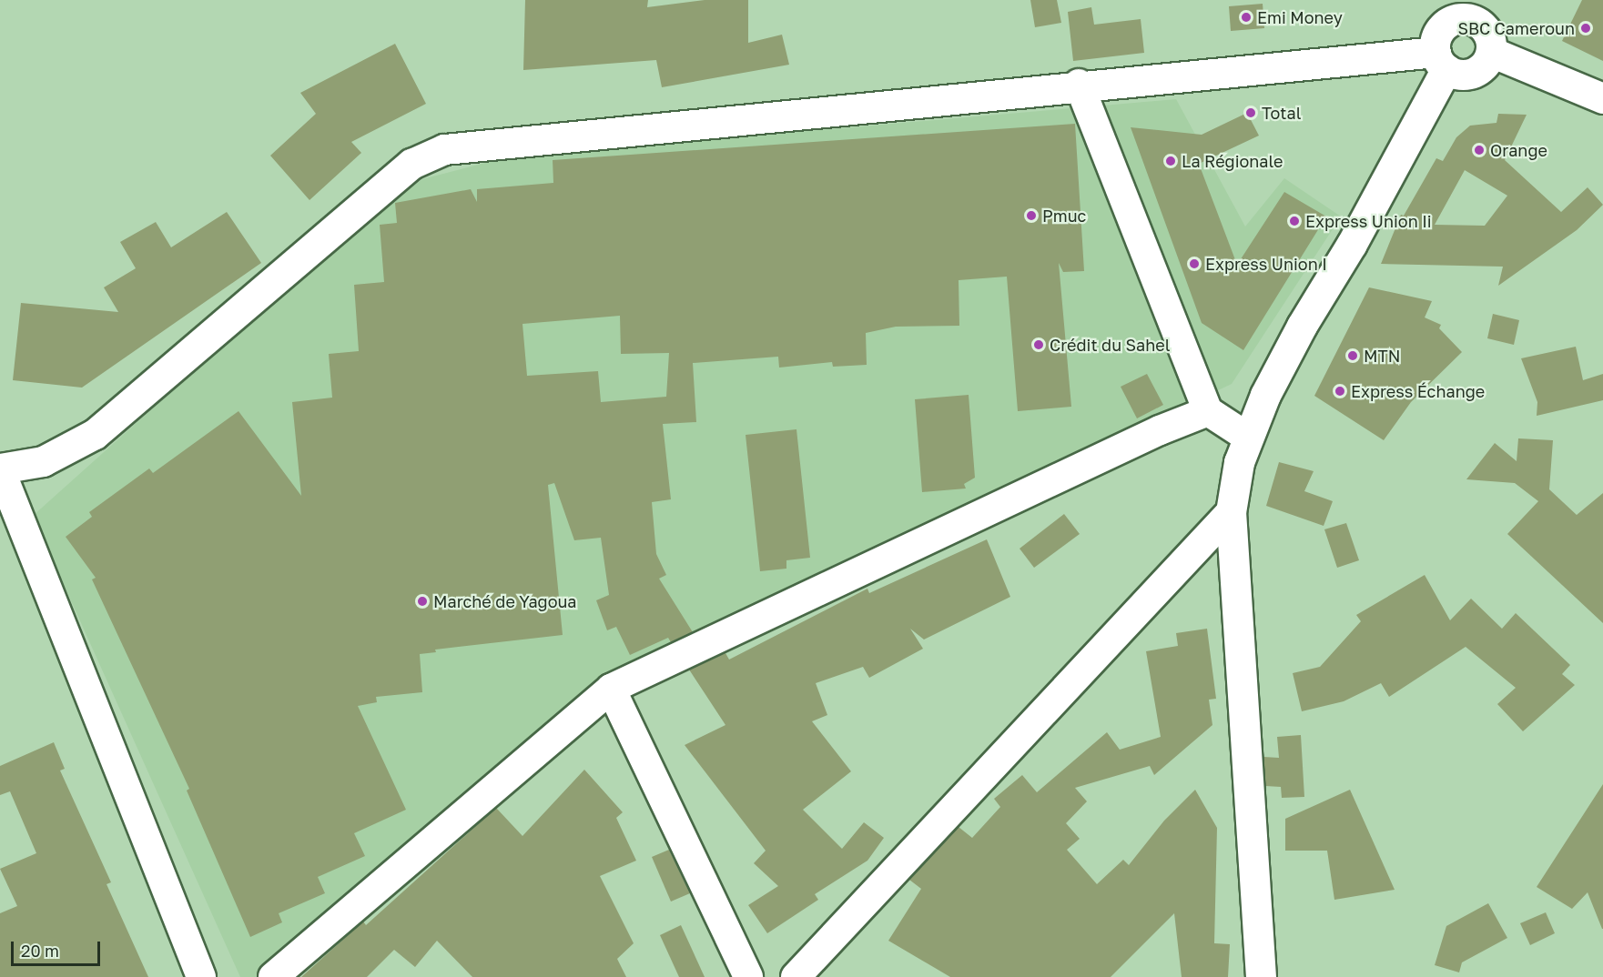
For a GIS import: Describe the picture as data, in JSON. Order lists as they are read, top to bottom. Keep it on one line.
{"places":["Emi Money","SBC Cameroun","Total","Orange","La Régionale","Pmuc","Express Union Ii","Express Union I","Crédit du Sahel","MTN","Express Échange","Marché de Yagoua"],"scale_bar":"20 m"}
